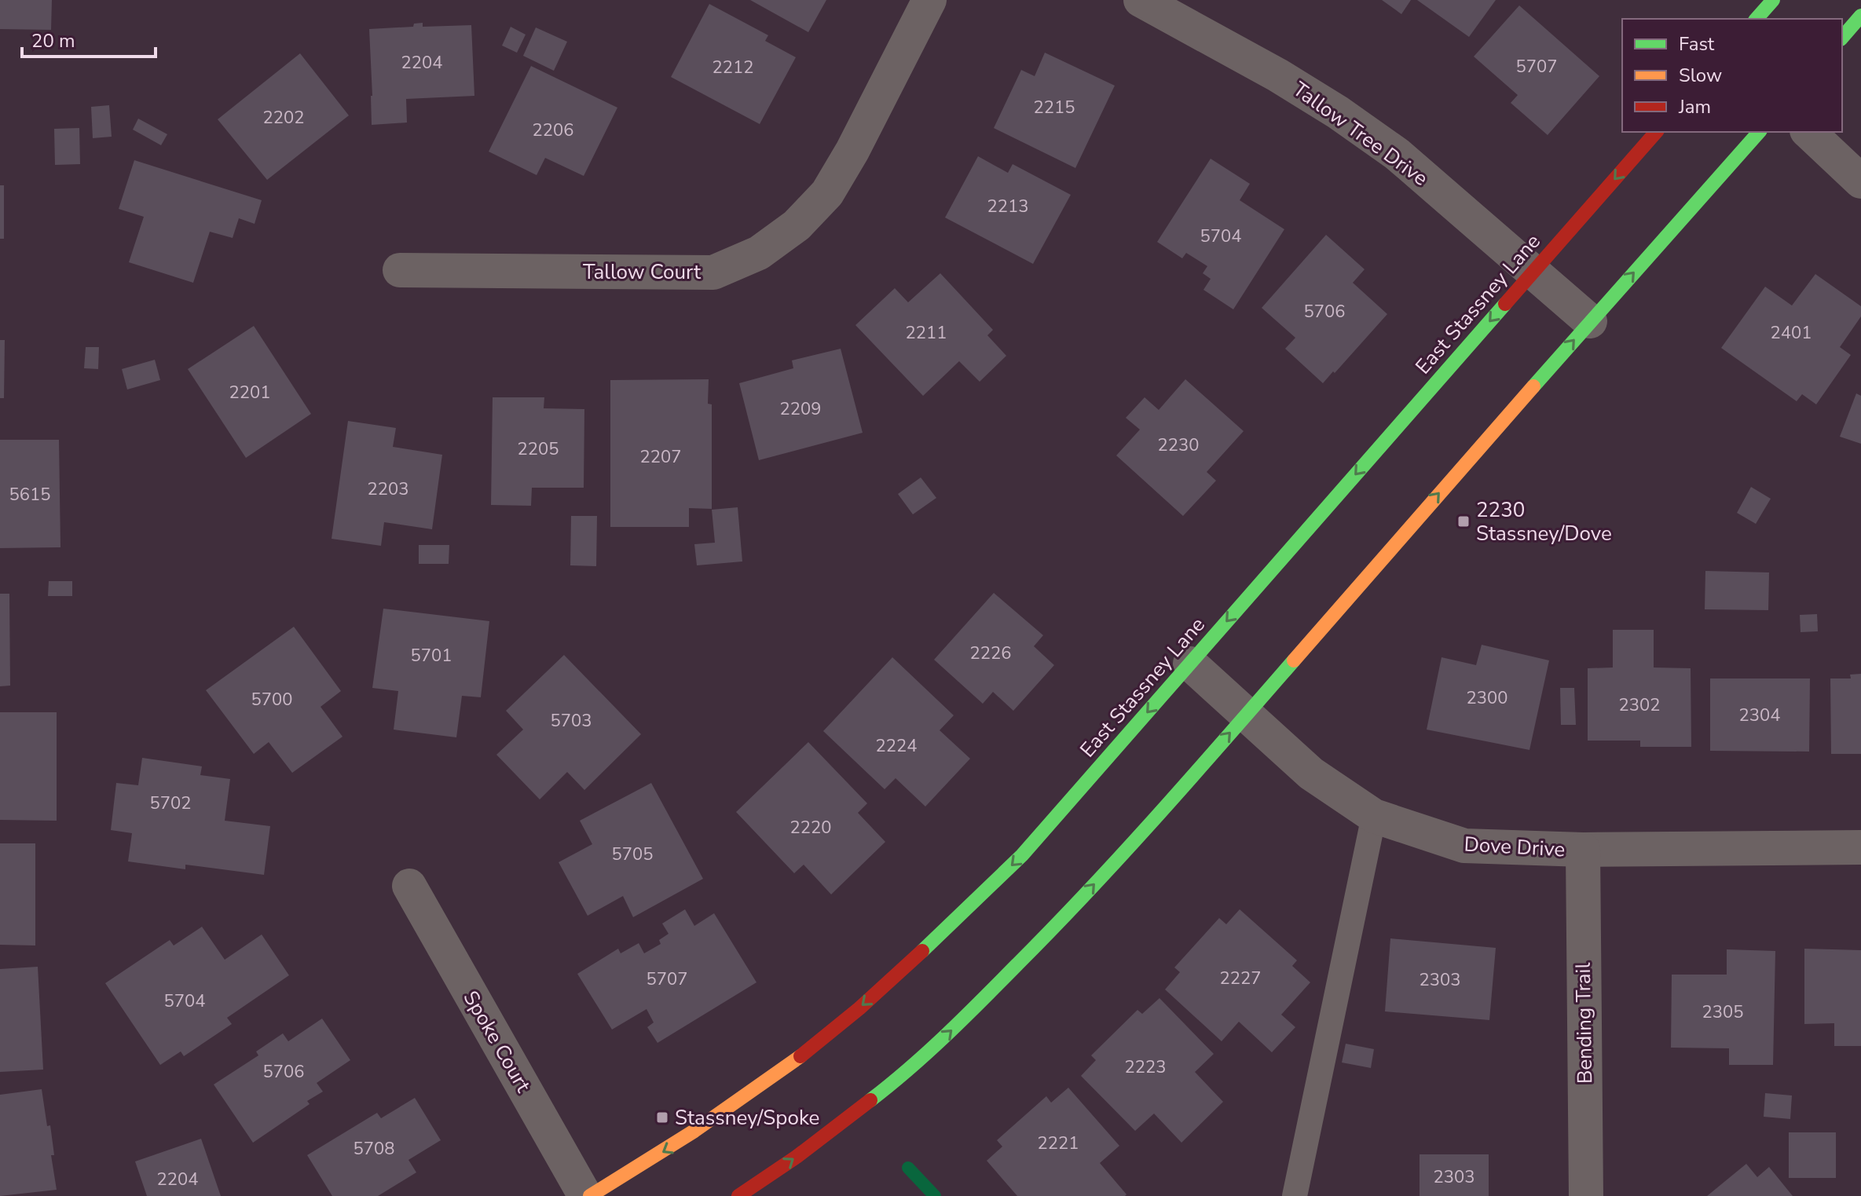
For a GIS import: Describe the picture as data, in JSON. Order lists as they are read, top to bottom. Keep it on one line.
{"streets":{"main road":["East Stassney Lane"],"street":["Tallow Tree Drive","Tallow Court","Dove Drive","Bending Trail","Spoke Court"]},"crossings":[["Tallow Tree Drive","East Stassney Lane"],["East Stassney Lane","Dove Drive"],["Dove Drive","Bending Trail"]],"places":{"transit":["2230 Stassney/Dove","Stassney/Spoke"]},"house_numbers":["2204","5707","2212","2215","2202","2206","2213","5704","5706","2211","2401","2201","2209","2230","2205","2207","2203","5615","2226","5701","2300","5700","2302","2304","5703","2224","5702","2220","5705","2227","5707","2303","5704","2305","2223","5706","2221","5708","2303","2204"],"legend":["Fast","Slow","Jam"],"scale_bar":"20 m"}
